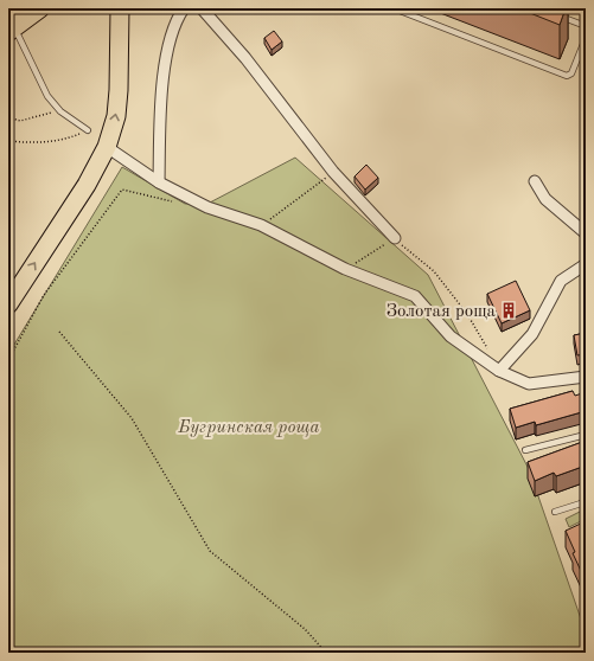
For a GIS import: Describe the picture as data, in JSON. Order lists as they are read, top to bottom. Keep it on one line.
{"parks":["Бугринская роща"],"places":{"building":["Золотая роща"]}}
